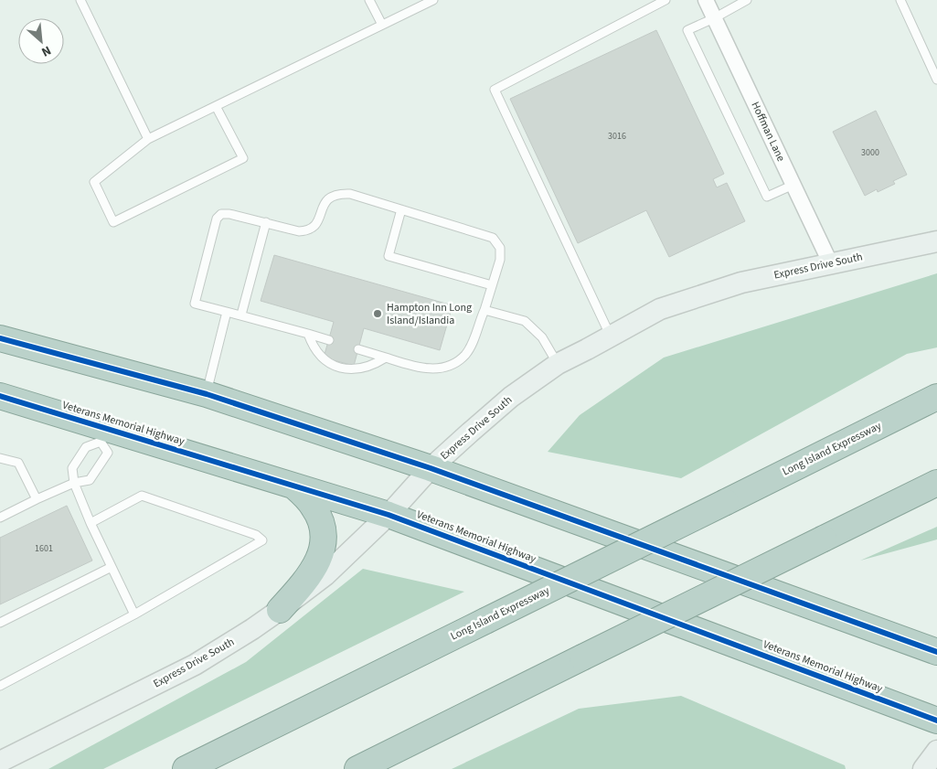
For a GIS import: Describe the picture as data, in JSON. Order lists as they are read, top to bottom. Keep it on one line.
{"streets":{"highway":["Veterans Memorial Highway","Long Island Expressway"],"main road":["Express Drive South"],"street":["Hoffman Lane"]},"crossings":[["Hoffman Lane","Express Drive South"],["Express Drive South","Veterans Memorial Highway"]],"places":["Hampton Inn Long Island/Islandia"],"house_numbers":["3016","3000","1601"],"north":"bottom right"}
